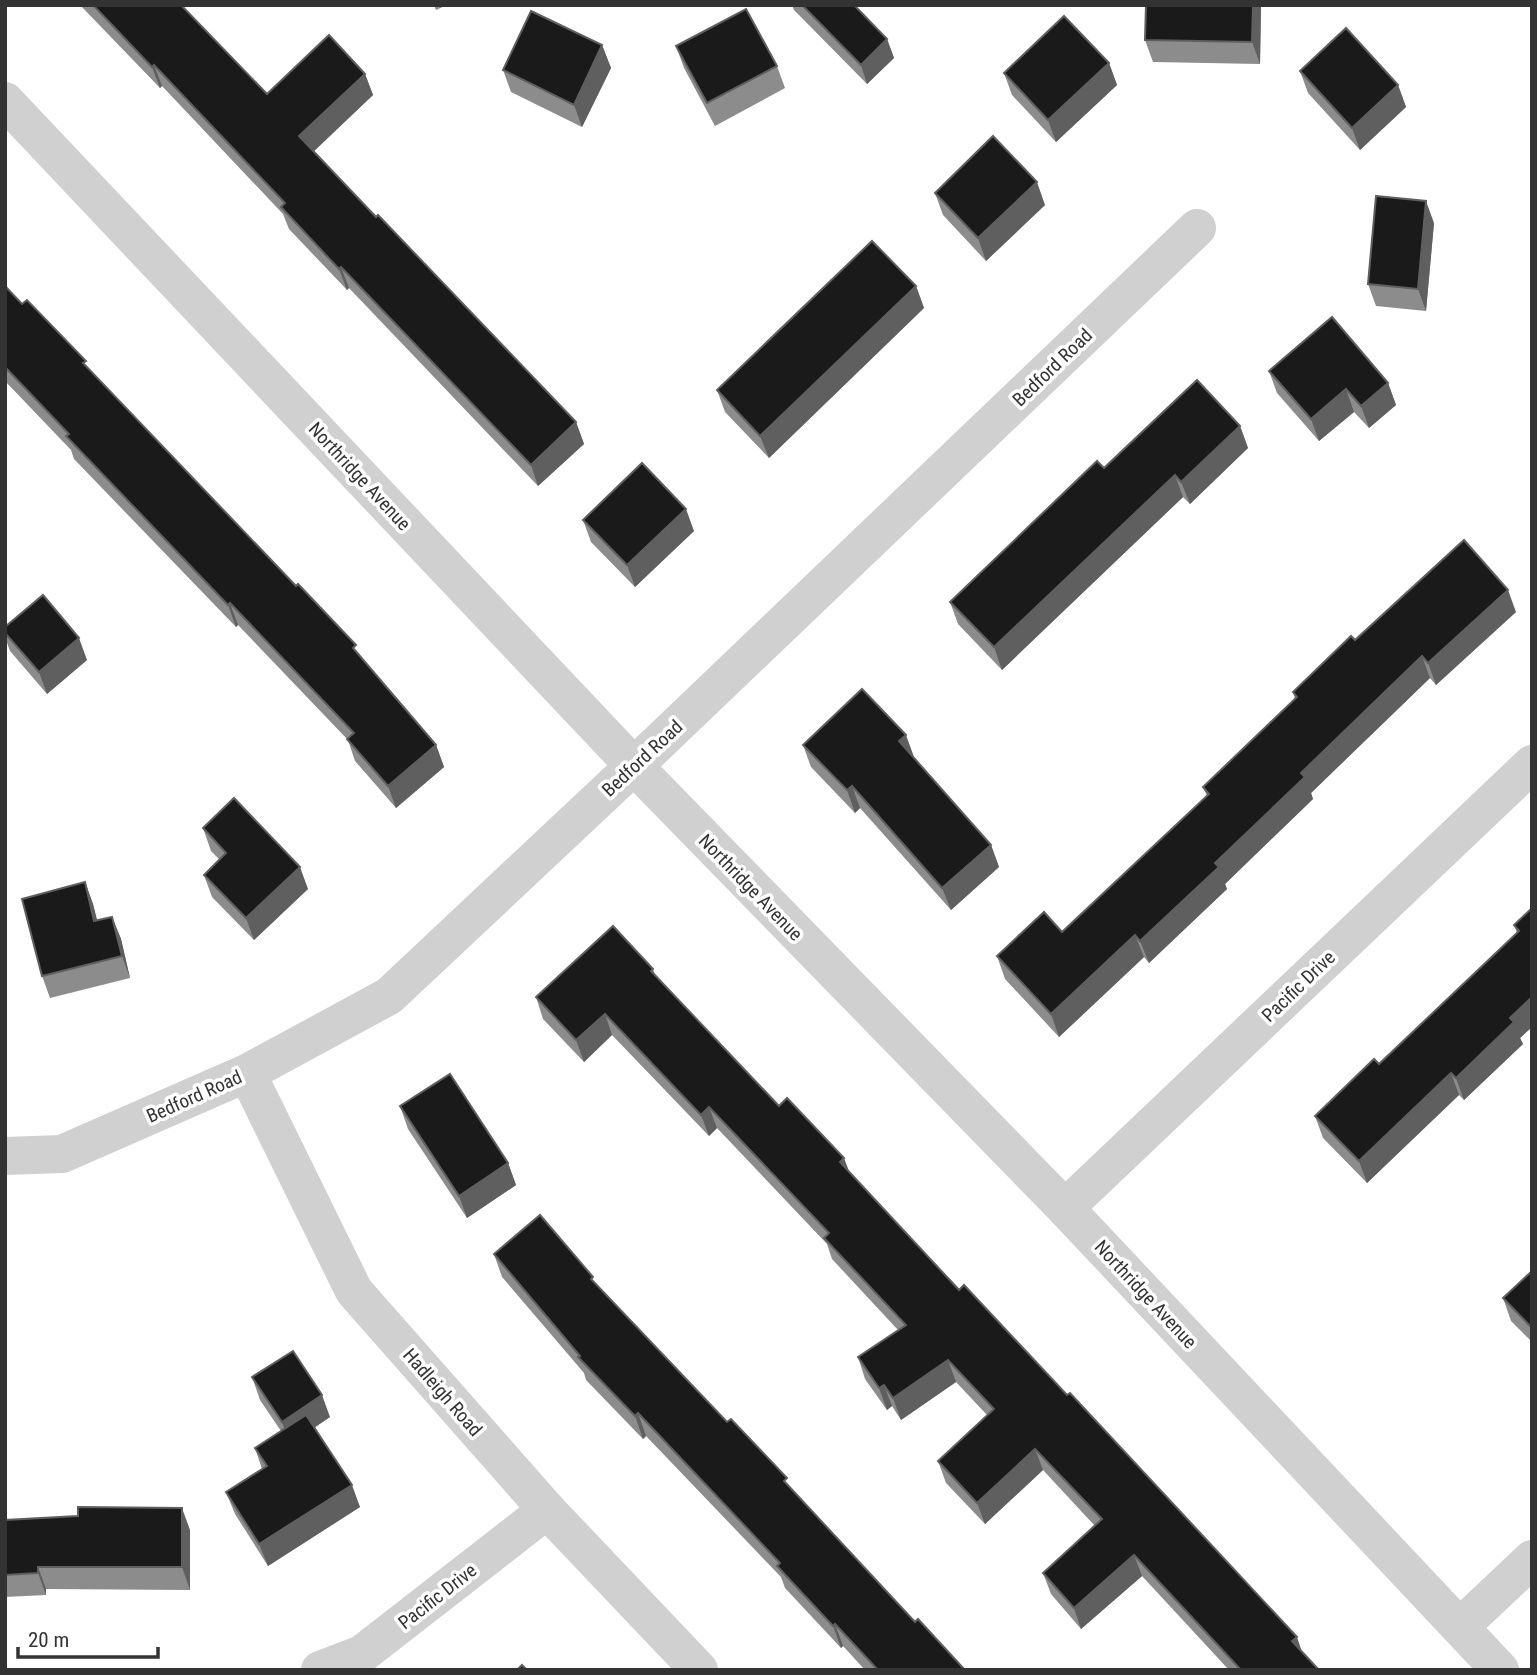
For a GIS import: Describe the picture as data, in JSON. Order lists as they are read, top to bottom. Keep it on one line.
{"streets":{"street":["Bedford Road","Northridge Avenue","Pacific Drive","Hadleigh Road"]},"crossings":[["Bedford Road","Northridge Avenue"],["Bedford Road","Hadleigh Road"],["Northridge Avenue","Pacific Drive"],["Pacific Drive","Hadleigh Road"]],"scale_bar":"20 m"}
